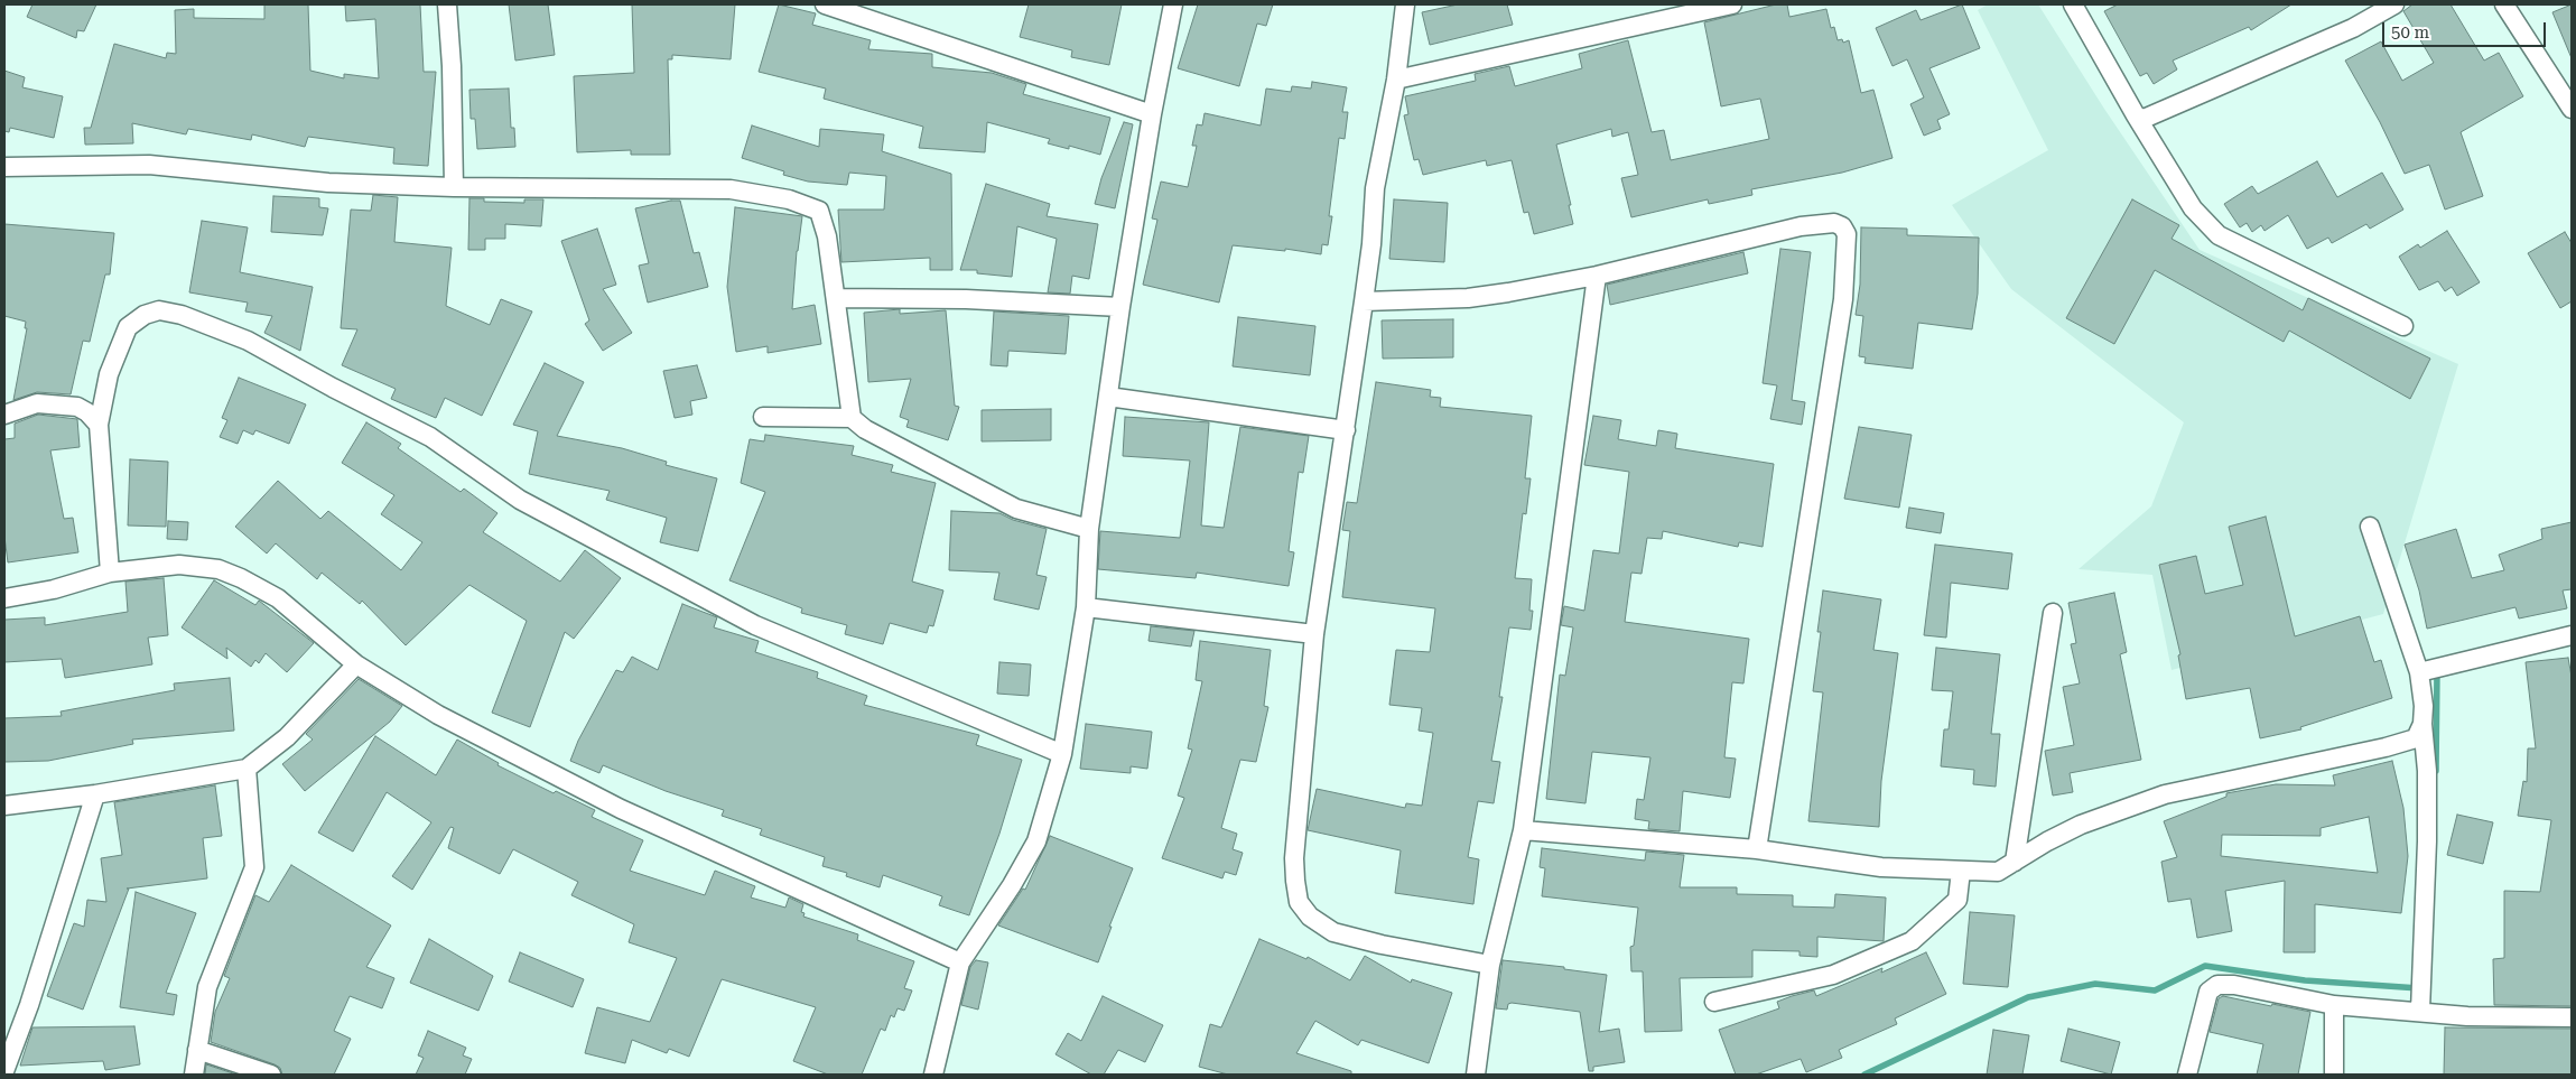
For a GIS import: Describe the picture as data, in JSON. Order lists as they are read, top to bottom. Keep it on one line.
{"scale_bar":"50 m"}
